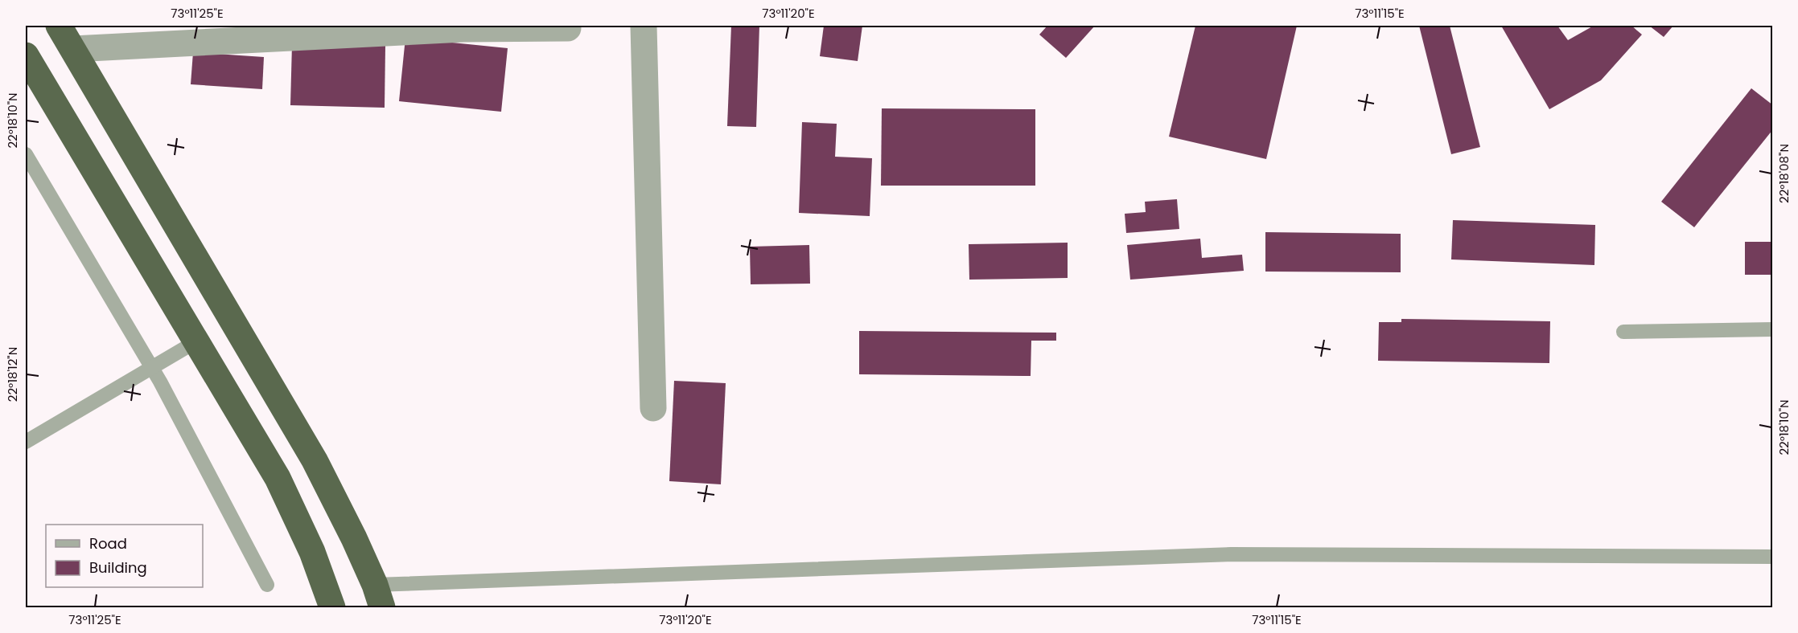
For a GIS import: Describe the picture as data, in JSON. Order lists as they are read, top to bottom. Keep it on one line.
{"legend":["Road","Building"],"coordinates":["73°11'25\"E","73°11'20\"E","73°11'15\"E","22°18'10\"N","22°18'08\"N","22°18'12\"N"]}
